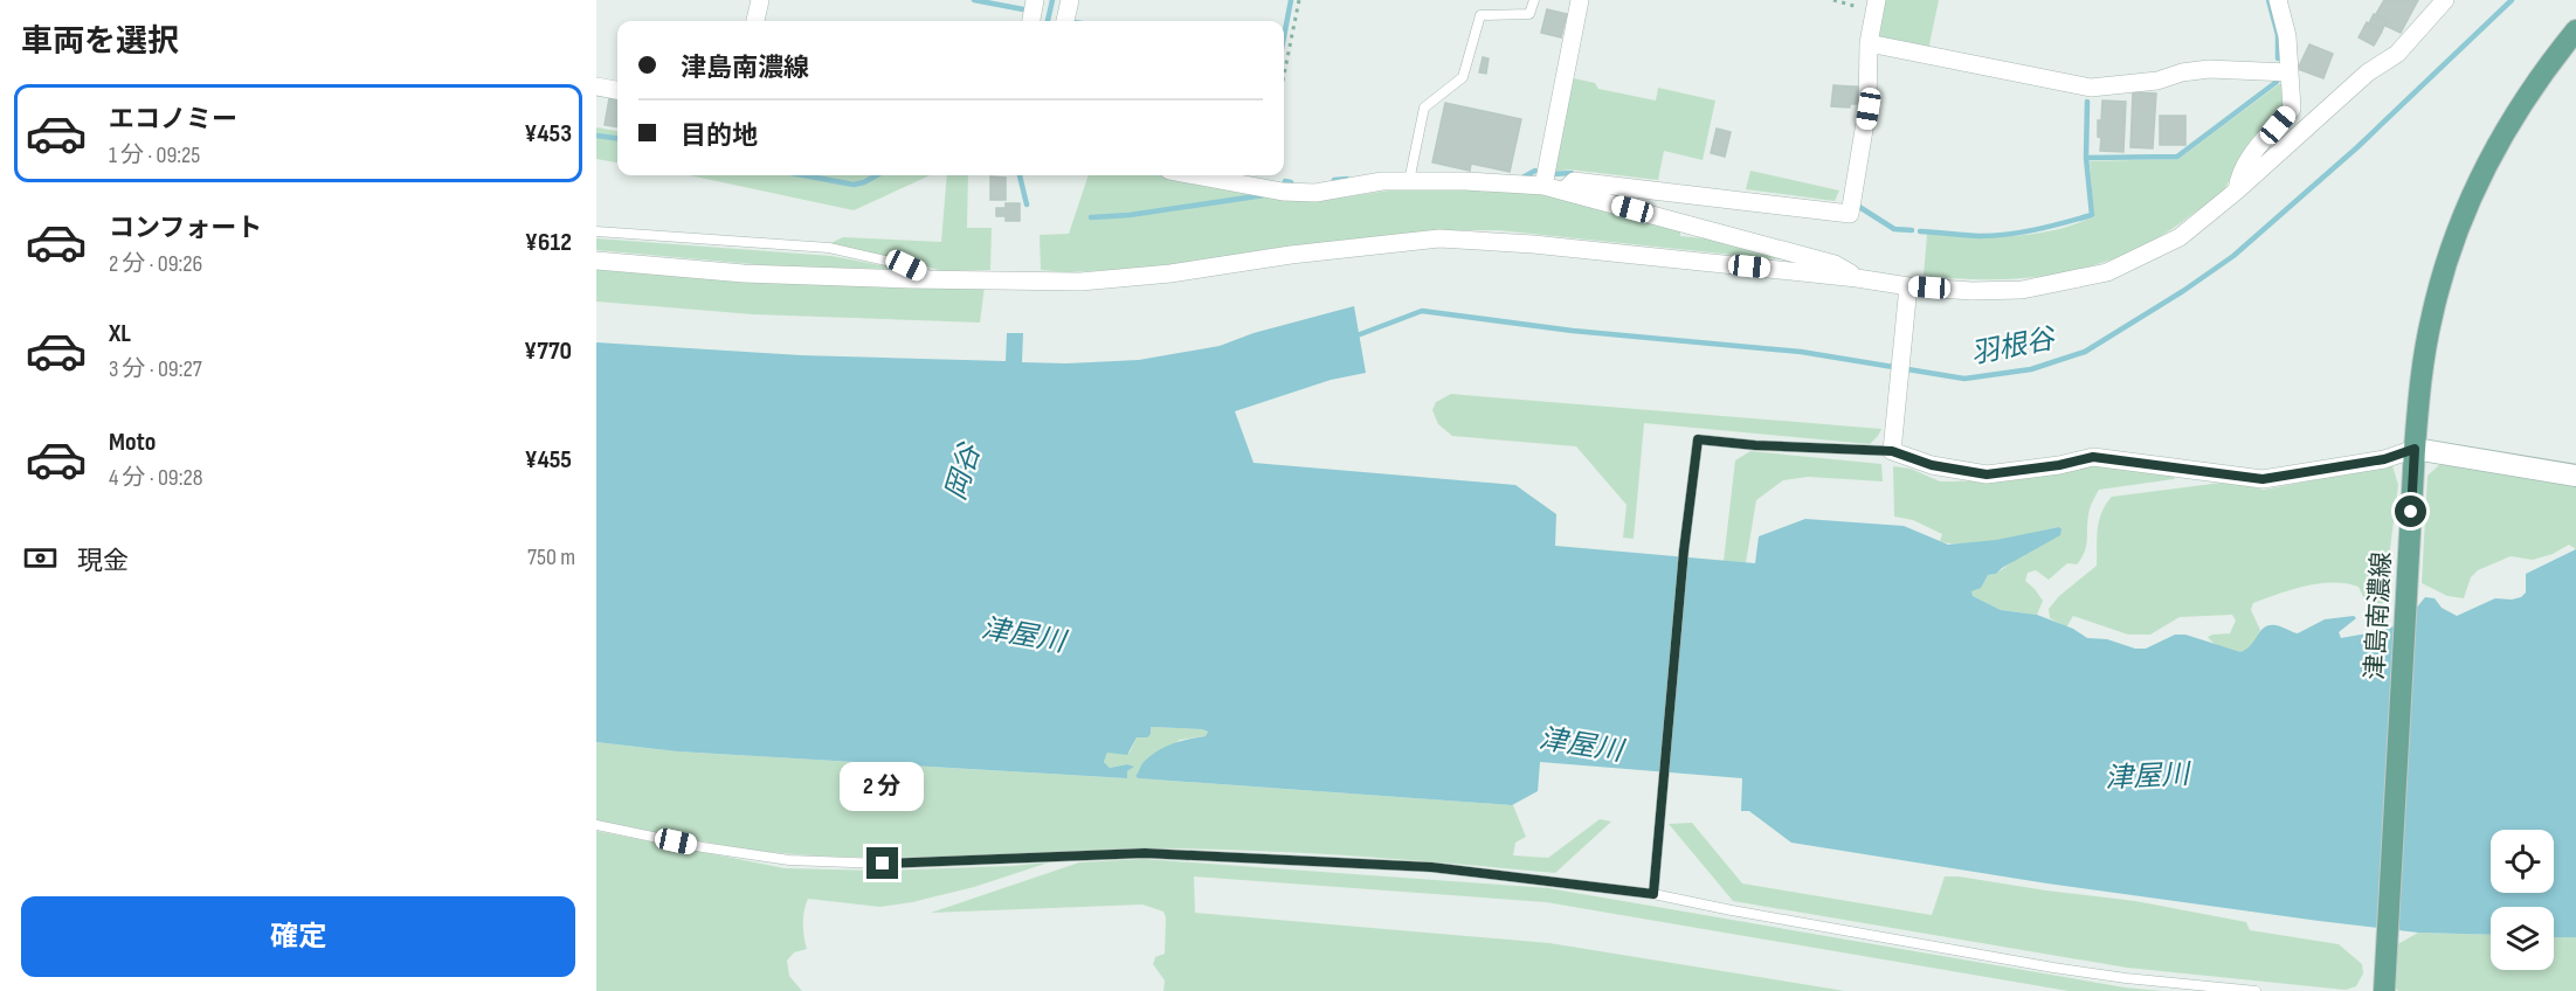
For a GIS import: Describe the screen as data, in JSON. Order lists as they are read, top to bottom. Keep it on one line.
{"streets":{"main road":["津島南濃線"]},"water":["羽根谷","岡谷","津屋川"],"page":{"heading":"車両を選択","banner":["津島南濃線","目的地"],"list":[{"name":"エコノミー","note":"1 分 · 09:25","value":"¥453"},{"name":"コンフォート","note":"2 分 · 09:26","value":"¥612"},{"name":"XL","note":"3 分 · 09:27","value":"¥770"},{"name":"Moto","note":"4 分 · 09:28","value":"¥455"}],"pay":["現金","750 m"],"bubble":"2 分","buttons":"確定"}}
